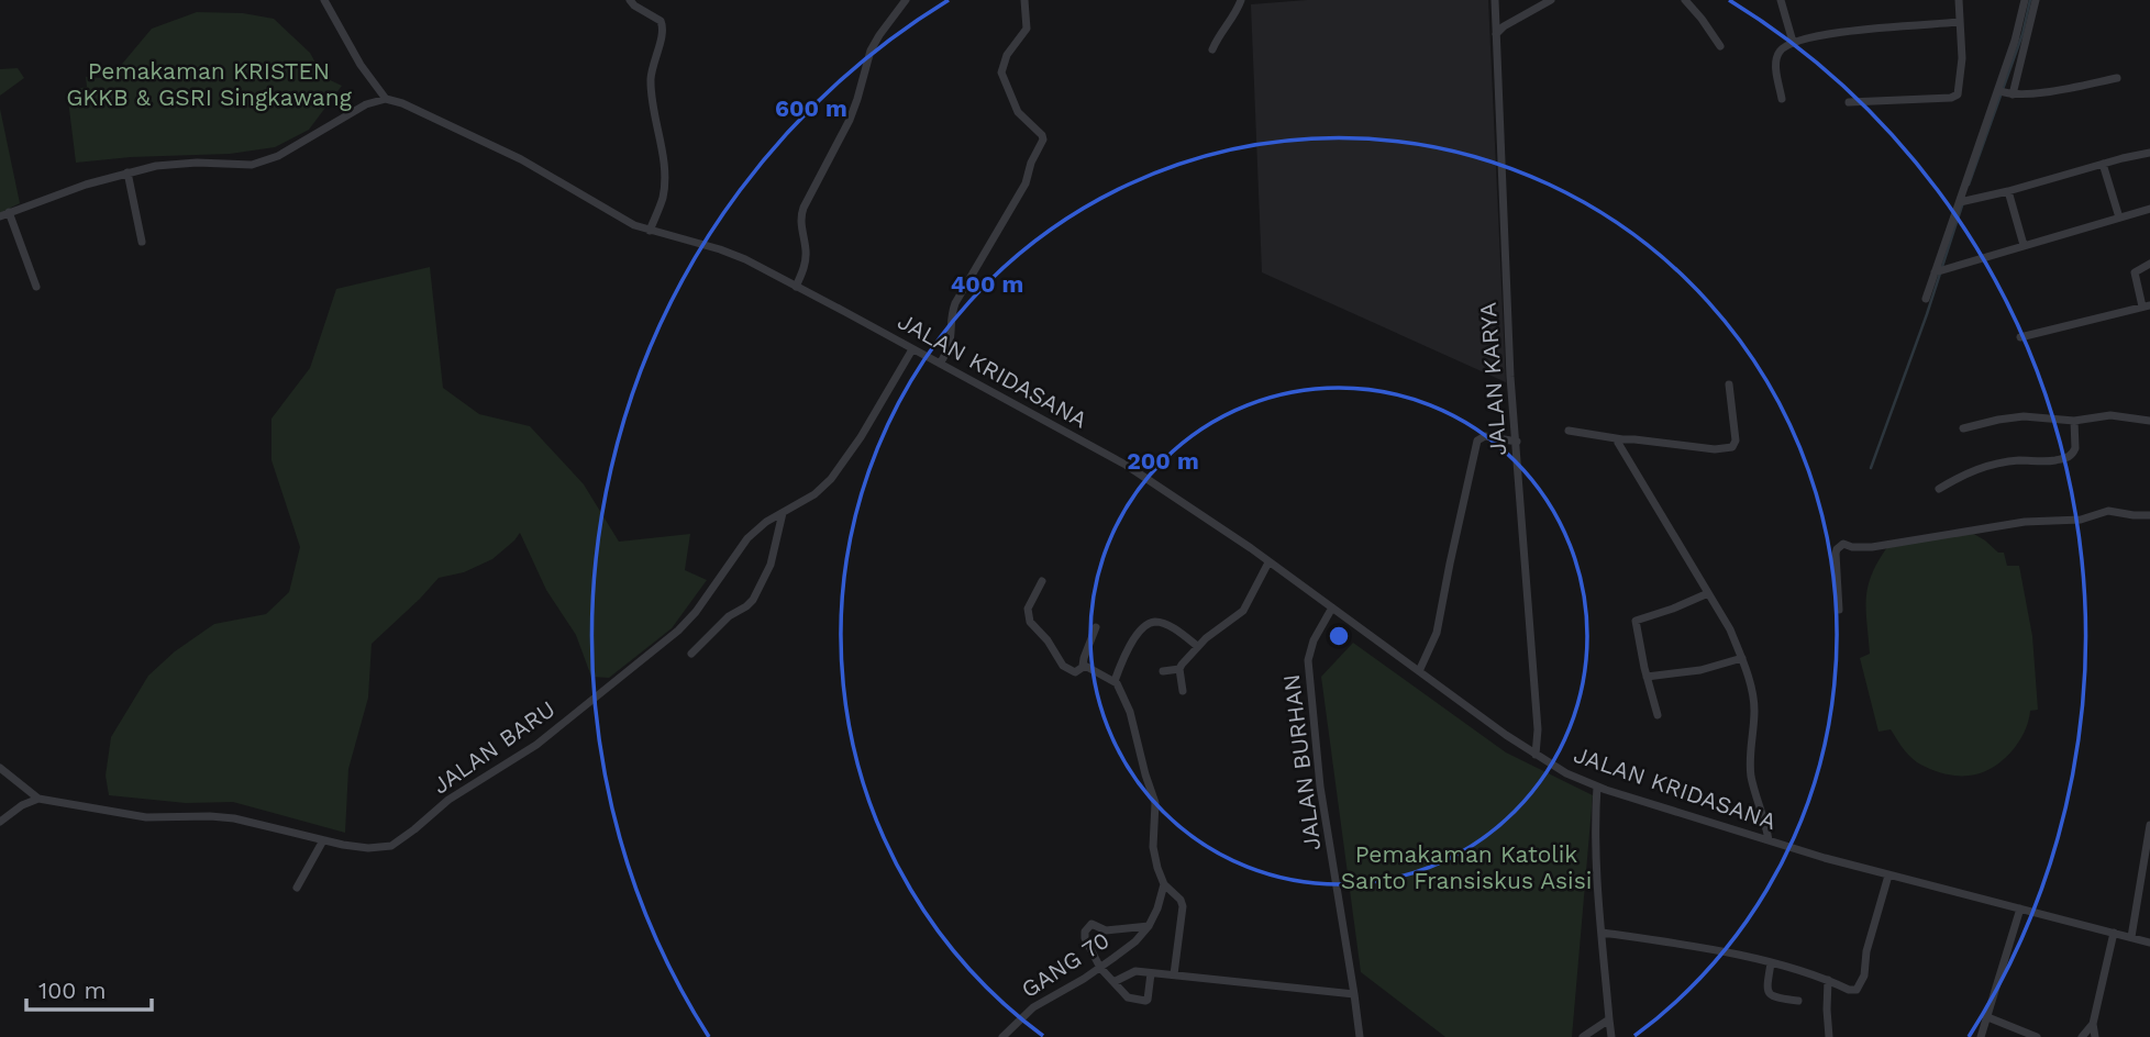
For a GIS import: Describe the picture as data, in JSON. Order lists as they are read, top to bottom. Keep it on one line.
{"streets":{"street":["JALAN KRIDASANA","JALAN KARYA","JALAN BARU","JALAN BURHAN","GANG 70"]},"crossings":[["JALAN KRIDASANA","JALAN KARYA"],["JALAN KRIDASANA","JALAN BARU"],["JALAN KRIDASANA","JALAN BURHAN"]],"parks":["Pemakaman KRISTEN GKKB & GSRI Singkawang","Pemakaman Katolik Santo Fransiskus Asisi"],"scale_bar":"100 m","rings":["600 m","400 m","200 m"]}
